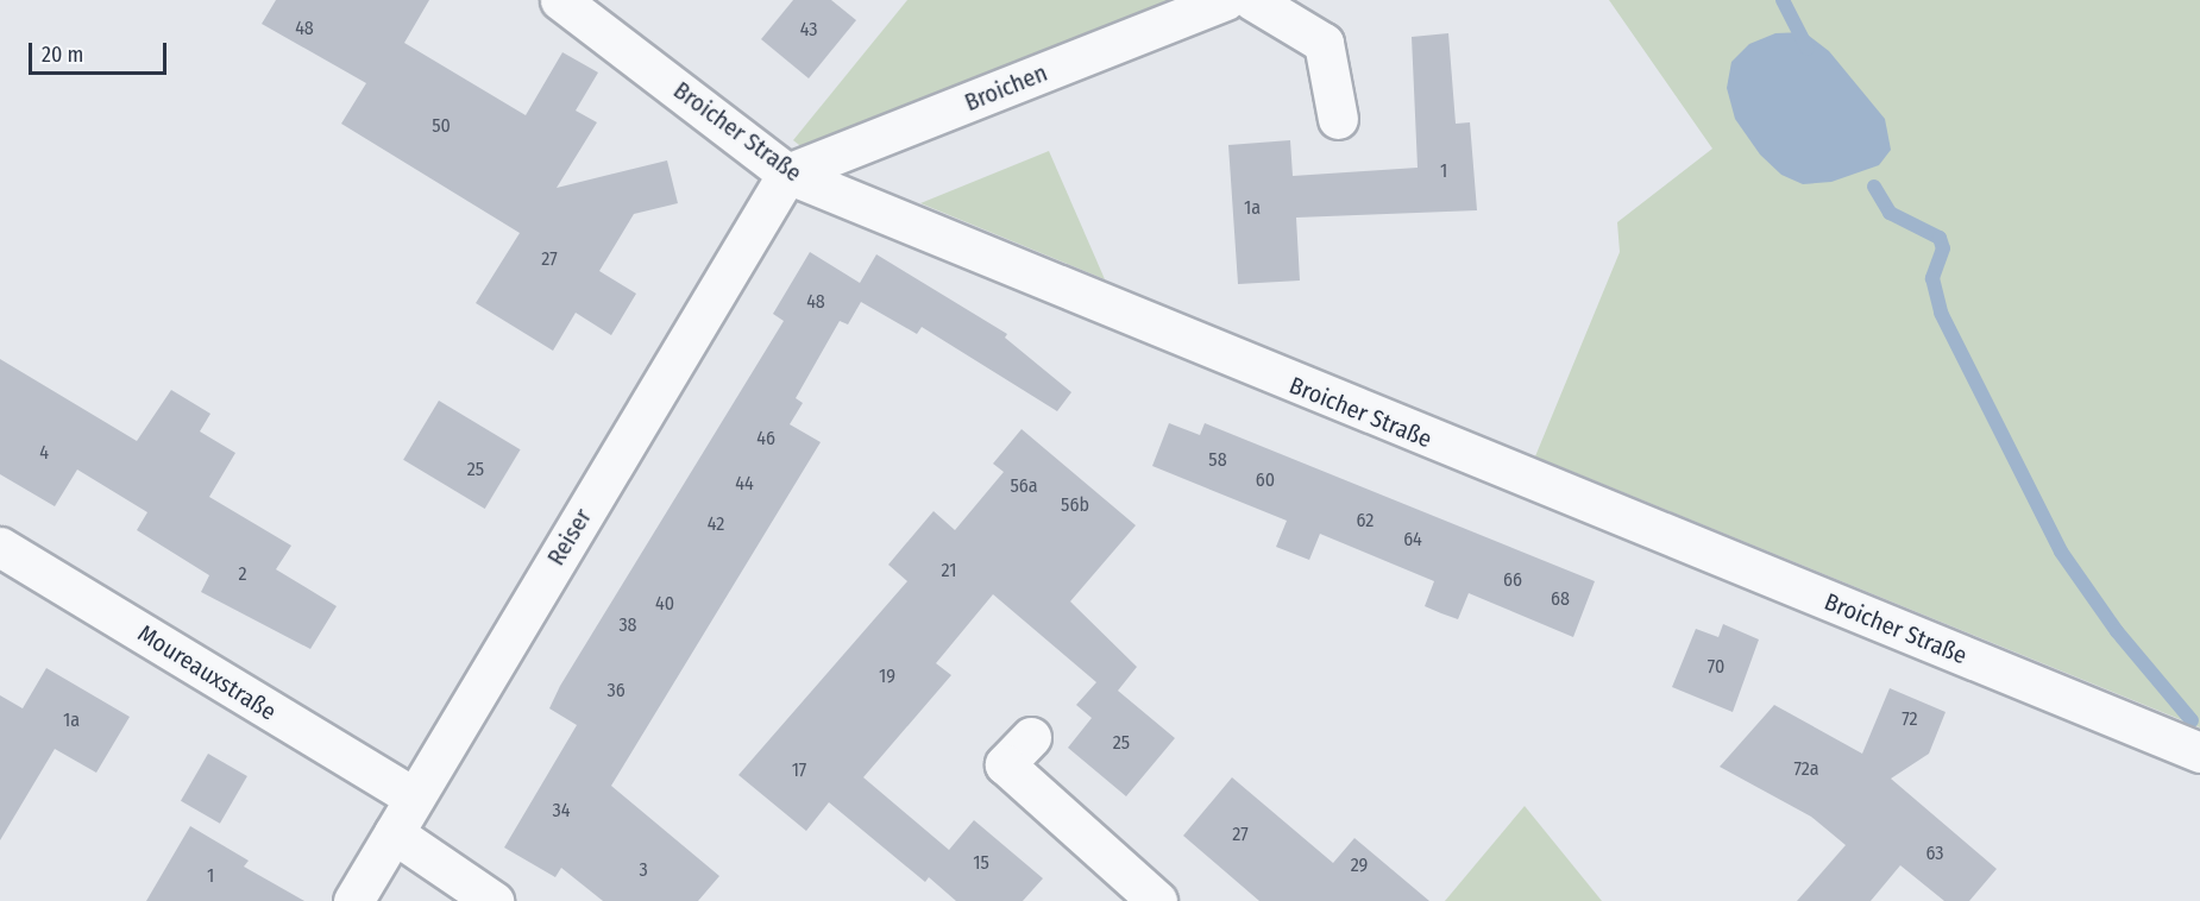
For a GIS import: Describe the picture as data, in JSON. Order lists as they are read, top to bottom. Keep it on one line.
{"streets":{"street":["Broichen","Broicher Straße","Reiser","Moureauxstraße"]},"crossings":[["Broichen","Broicher Straße"],["Broichen","Reiser"],["Broicher Straße","Reiser"],["Reiser","Moureauxstraße"]],"house_numbers":["48","43","50","1","1a","27","48","46","4","58","25","60","44","56a","56b","62","42","64","21","2","66","68","40","38","70","19","36","72","1a","25","72a","17","34","27","63","15","29","3","1"],"scale_bar":"20 m"}
